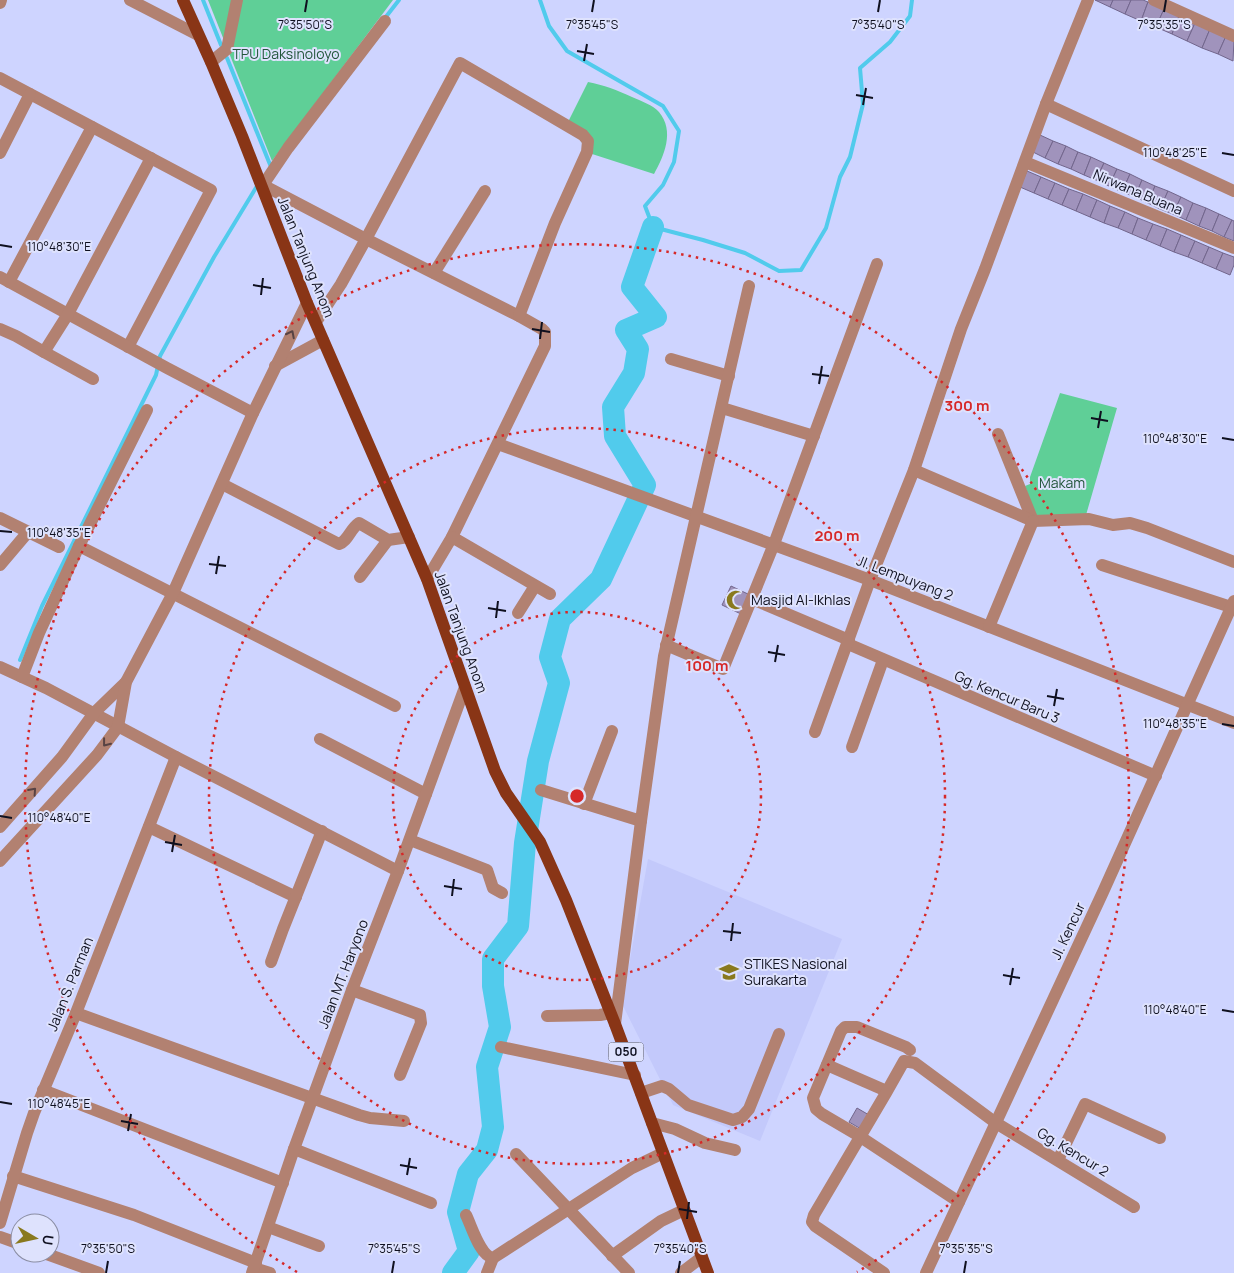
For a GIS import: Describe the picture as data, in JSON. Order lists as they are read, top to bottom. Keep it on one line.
{"streets":{"main road":["Jalan Tanjung Anom","050"],"street":["Nirwana Buana","Jl. Lempuyang 2","Gg. Kencur Baru 3","Jl. Kencur","Jalan MT. Haryono","Jalan S. Parman","Gg. Kencur 2"]},"crossings":[["Jalan Tanjung Anom","Jalan MT. Haryono"],["Jl. Lempuyang 2","Jl. Kencur"],["Gg. Kencur Baru 3","Jl. Kencur"],["Jl. Kencur","Gg. Kencur 2"]],"parks":["TPU Daksinoloyo","Makam"],"places":{"mosque":["Masjid Al-Ikhlas"],"school or university":["STIKES Nasional Surakarta"]},"north":"right","coordinates":["7°35'50\"S","7°35'45\"S","7°35'40\"S","7°35'35\"S","110°48'25\"E","110°48'30\"E","110°48'35\"E","110°48'40\"E","110°48'45\"E"],"rings":["300 m","200 m","100 m"]}
